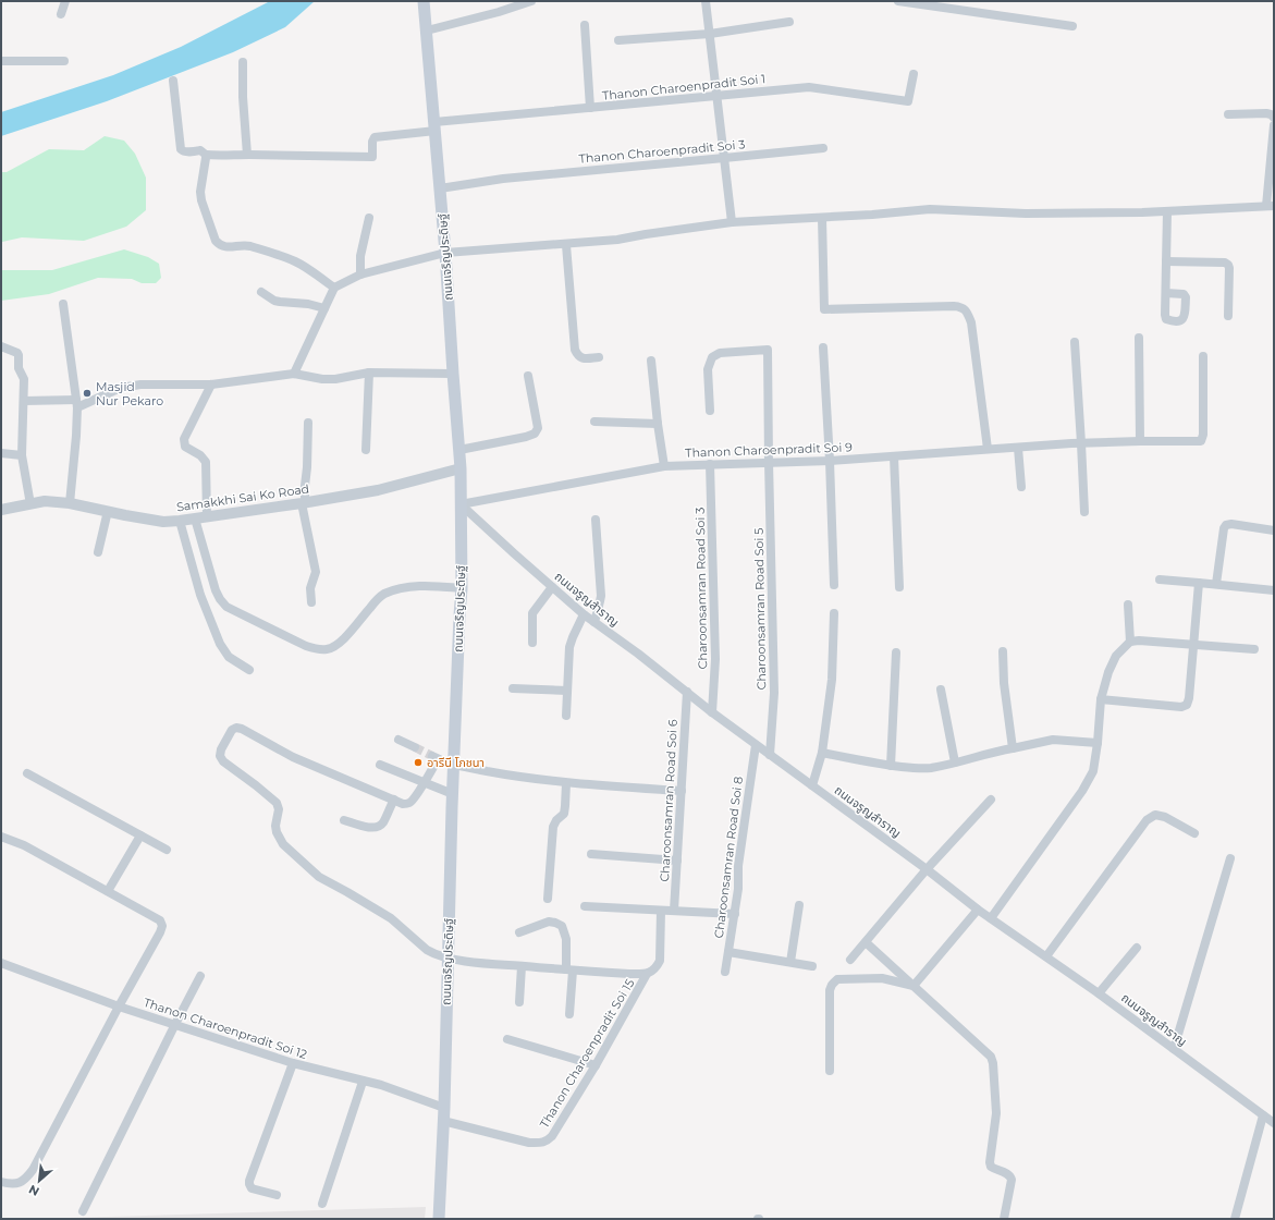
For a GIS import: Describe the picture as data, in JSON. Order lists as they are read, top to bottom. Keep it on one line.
{"streets":{"main road":["ถนนเจริญประดิษฐ์"],"street":["Thanon Charoenpradit Soi 1","Thanon Charoenpradit Soi 3","Thanon Charoenpradit Soi 9","Samakkhi Sai Ko Road","Charoonsamran Road Soi 3","ถนนจรูญสำราญ","Charoonsamran Road Soi 5","Charoonsamran Road Soi 6","Charoonsamran Road Soi 8","Thanon Charoenpradit Soi 12","Thanon Charoenpradit Soi 15"]},"crossings":[["Thanon Charoenpradit Soi 1","ถนนเจริญประดิษฐ์"],["Thanon Charoenpradit Soi 3","ถนนเจริญประดิษฐ์"],["ถนนเจริญประดิษฐ์","Thanon Charoenpradit Soi 9"],["ถนนเจริญประดิษฐ์","Samakkhi Sai Ko Road"],["ถนนเจริญประดิษฐ์","ถนนจรูญสำราญ"],["ถนนเจริญประดิษฐ์","Thanon Charoenpradit Soi 12"],["ถนนเจริญประดิษฐ์","Thanon Charoenpradit Soi 15"],["Thanon Charoenpradit Soi 9","Charoonsamran Road Soi 3"],["Thanon Charoenpradit Soi 9","ถนนจรูญสำราญ"],["Thanon Charoenpradit Soi 9","Charoonsamran Road Soi 5"],["Charoonsamran Road Soi 3","ถนนจรูญสำราญ"],["ถนนจรูญสำราญ","Charoonsamran Road Soi 5"],["ถนนจรูญสำราญ","Charoonsamran Road Soi 6"],["ถนนจรูญสำราญ","Charoonsamran Road Soi 8"]],"places":["Masjid Nur Pekaro","อารีนี โภชนา"],"north":"bottom left"}
